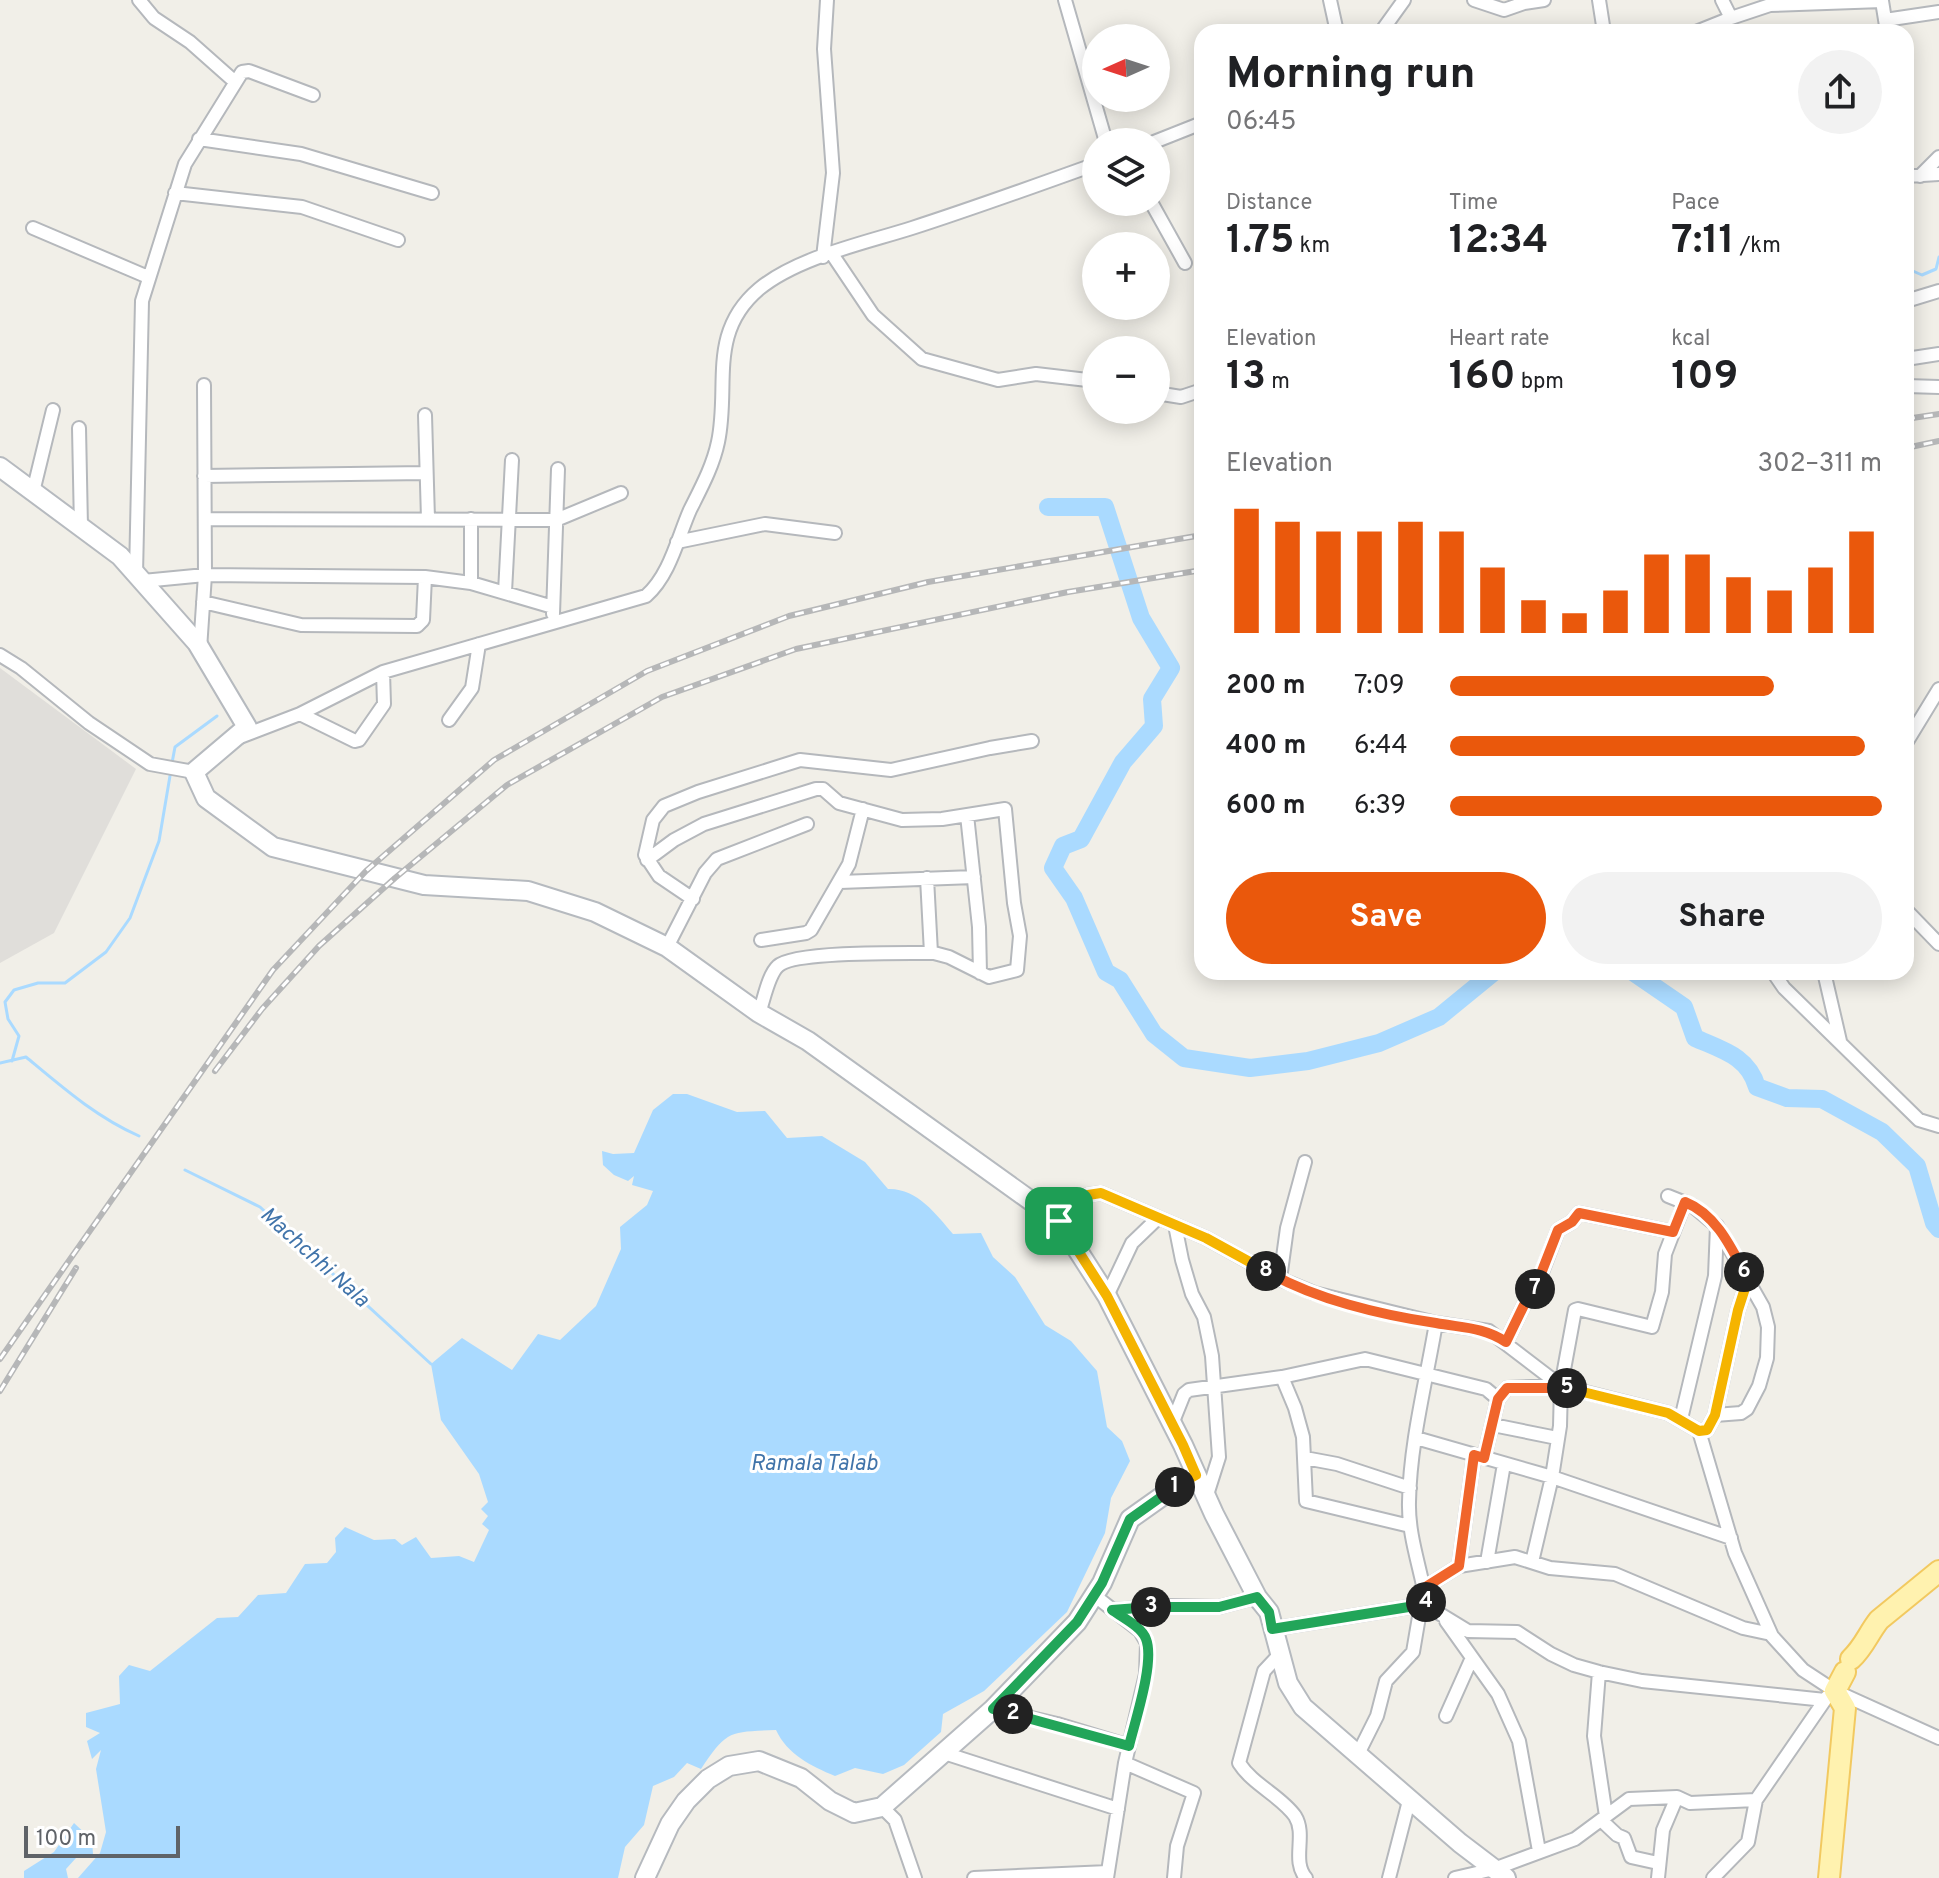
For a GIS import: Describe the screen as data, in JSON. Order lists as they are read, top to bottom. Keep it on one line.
{"water":["Machchhi Nala","Ramala Talab"],"scale_bar":"100 m","north":"left","page":{"map_buttons":["+","−"],"heading":["Morning run","06:45"],"stats":[["Distance","1.75 km"],["Time","12:34"],["Pace","7:11 /km"],["Elevation","13 m"],["Heart rate","160 bpm"],["kcal","109"]],"chart":["Elevation","302–311 m"],"list":[{"name":"200 m","note":"7:09"},{"name":"400 m","note":"6:44"},{"name":"600 m","note":"6:39"}],"buttons":["Save","Share"],"pins":["8","6","7","5","1","4","3","2"],"scale":"100 m"}}
